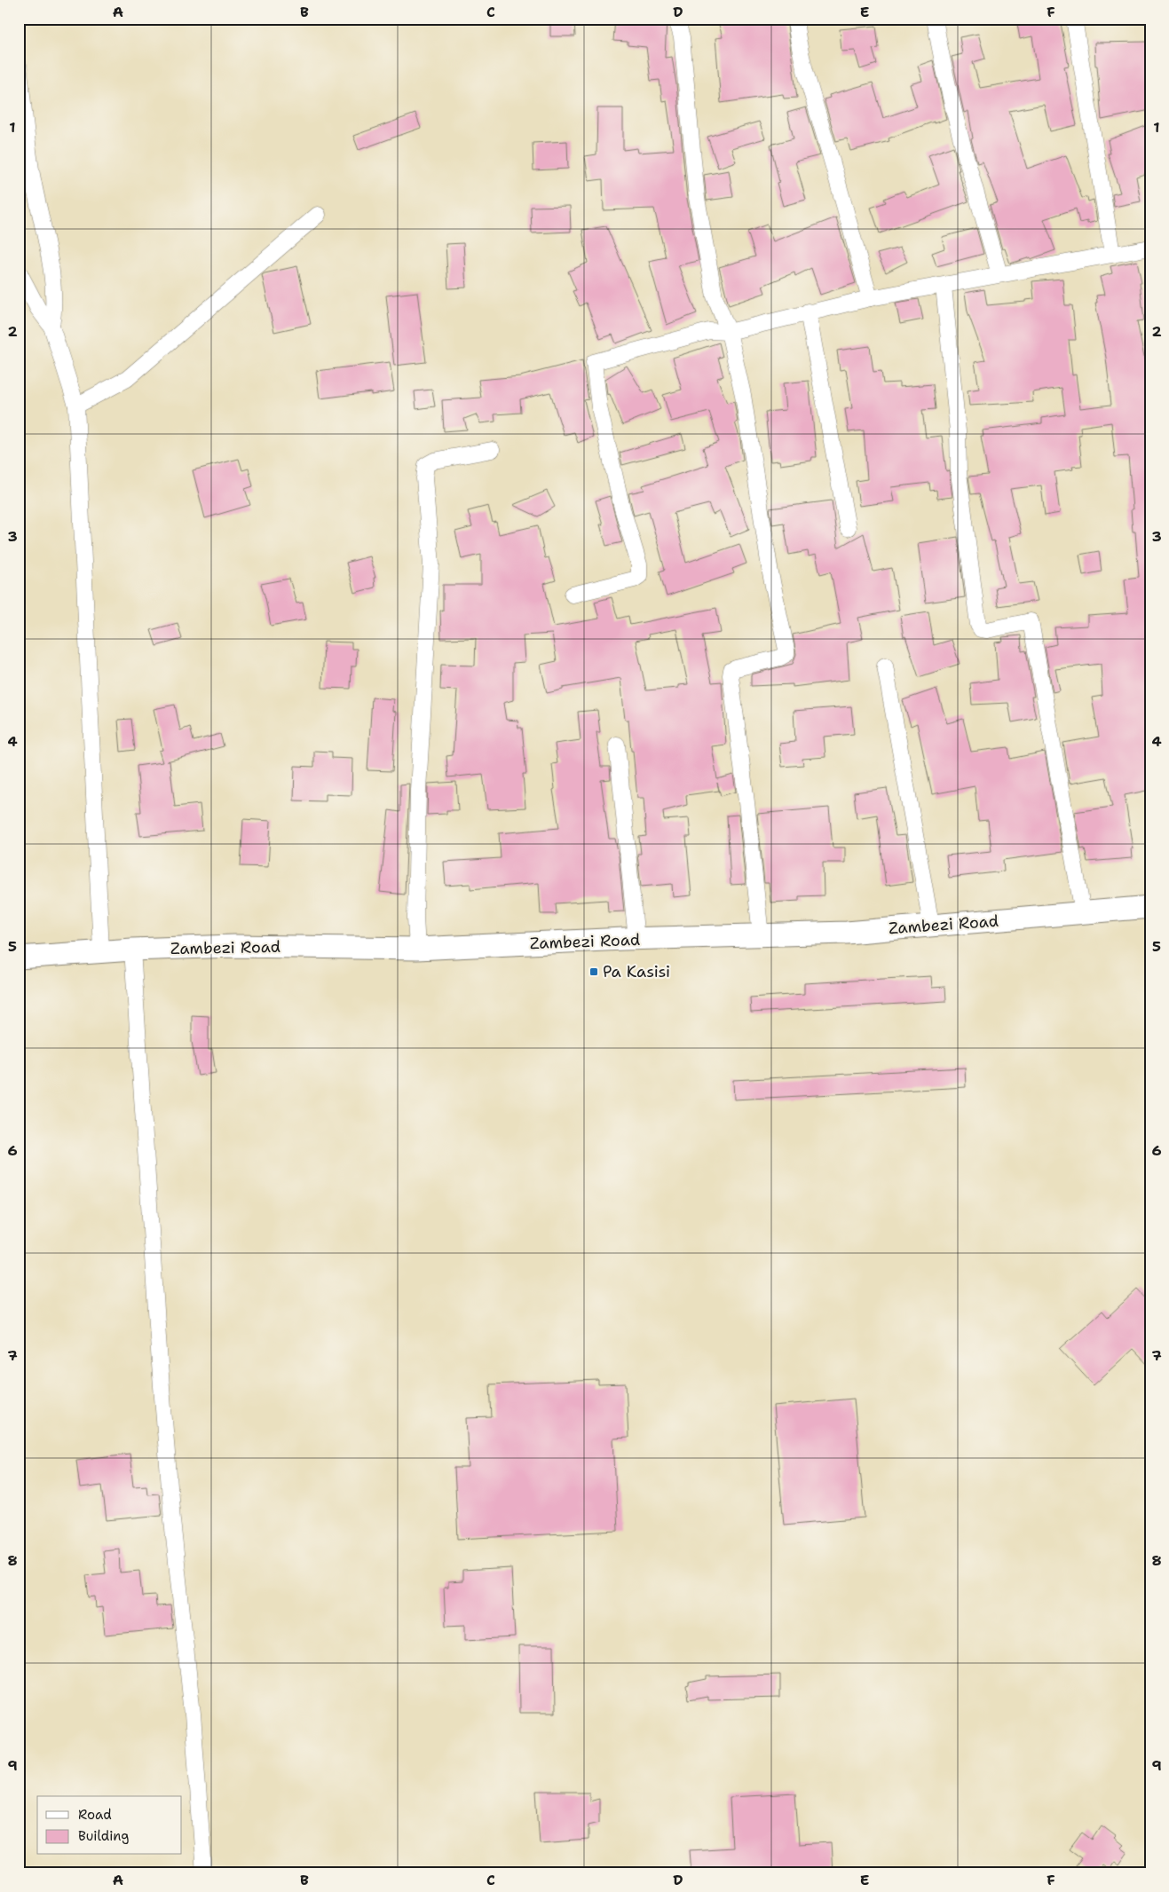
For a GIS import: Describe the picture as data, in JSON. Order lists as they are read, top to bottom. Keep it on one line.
{"streets":{"main road":["Zambezi Road"]},"places":{"transit":["Pa Kasisi"]},"legend":["Road","Building"],"grid":{"columns":["A","B","C","D","E","F"],"rows":["1","2","3","4","5","6","7","8","9"]}}
